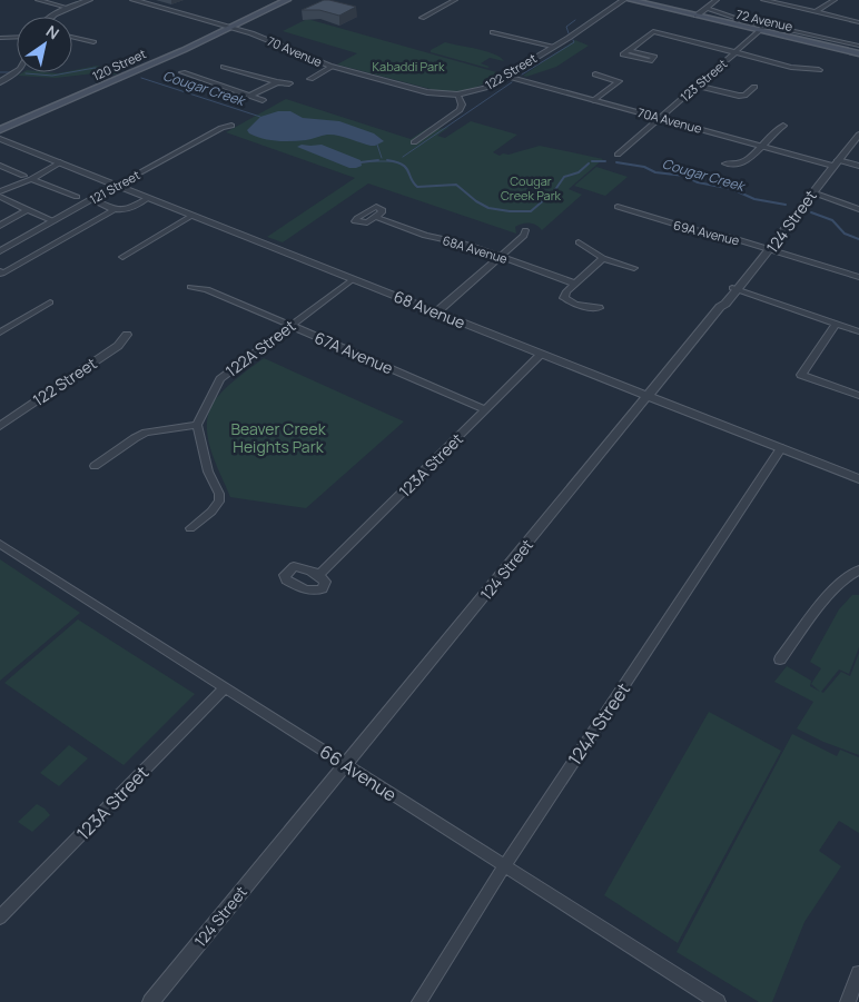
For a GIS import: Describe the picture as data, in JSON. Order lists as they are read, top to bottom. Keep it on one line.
{"streets":{"main road":["72 Avenue","120 Street"],"street":["70 Avenue","122 Street","123 Street","70A Avenue","121 Street","124 Street","69A Avenue","68A Avenue","68 Avenue","122A Street","67A Avenue","123A Street","124A Street","66 Avenue"]},"crossings":[["72 Avenue","123 Street"],["70 Avenue","120 Street"],["70 Avenue","122 Street"],["120 Street","68 Avenue"],["122 Street","70A Avenue"],["123 Street","70A Avenue"],["70A Avenue","124 Street"],["121 Street","68 Avenue"],["124 Street","69A Avenue"],["124 Street","68 Avenue"],["124 Street","66 Avenue"],["68 Avenue","122A Street"],["68 Avenue","123A Street"],["68 Avenue","124A Street"],["122A Street","67A Avenue"],["67A Avenue","123A Street"],["123A Street","66 Avenue"],["124A Street","66 Avenue"]],"water":["Cougar Creek"],"parks":["Kabaddi Park","Cougar Creek Park","Beaver Creek Heights Park"],"north":"top right"}
